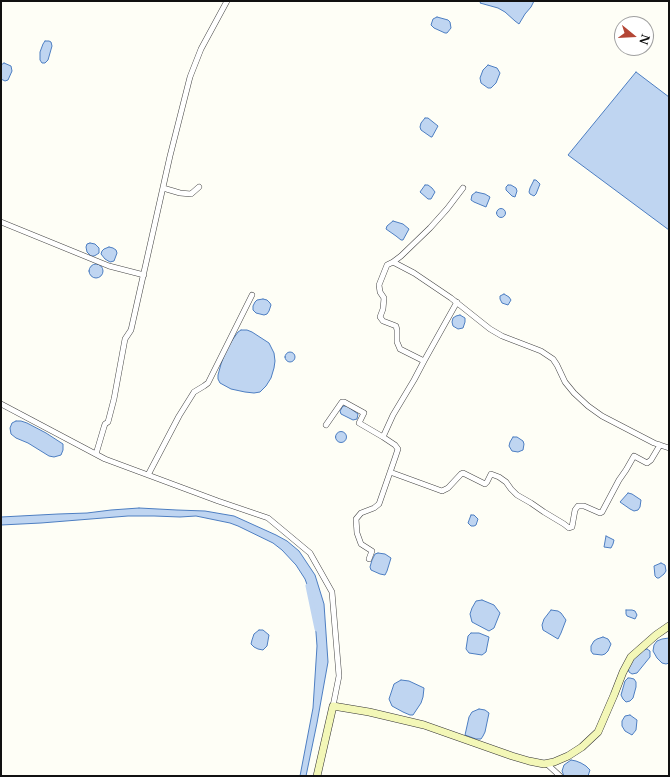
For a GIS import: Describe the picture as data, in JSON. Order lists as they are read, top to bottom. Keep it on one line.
{"north":"right"}
